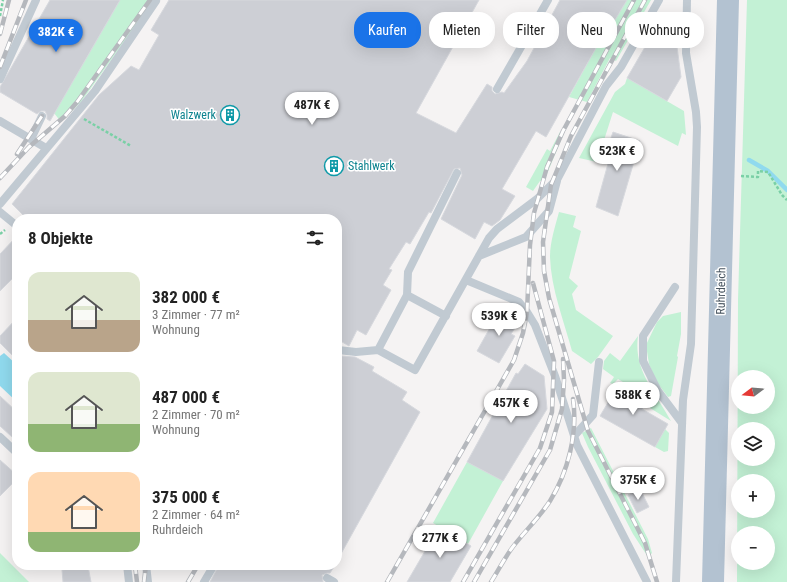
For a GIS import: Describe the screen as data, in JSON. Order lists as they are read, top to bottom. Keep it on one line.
{"streets":{"main road":["Ruhrdeich"]},"places":{"building":["Walzwerk","Stahlwerk"]},"north":"left","page":{"chip":["Kaufen","Mieten","Filter","Neu","Wohnung"],"price":["382K €","487K €","523K €","539K €","588K €","457K €","375K €","277K €"],"heading":"8 Objekte","list":[{"name":"382 000 €","note":"3 Zimmer · 77 m² · Wohnung"},{"name":"487 000 €","note":"2 Zimmer · 70 m² · Wohnung"},{"name":"375 000 €","note":"2 Zimmer · 64 m² · Ruhrdeich"}],"map_buttons":["+","−"]}}
